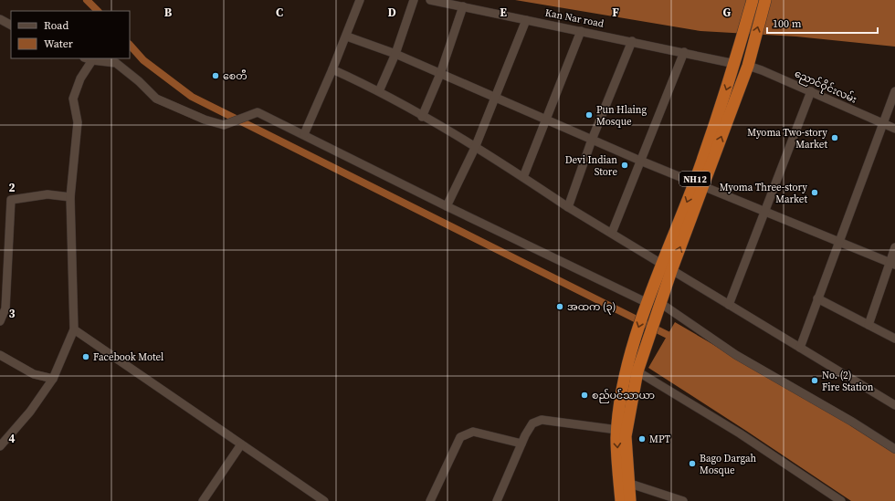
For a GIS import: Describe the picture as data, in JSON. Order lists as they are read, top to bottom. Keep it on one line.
{"streets":{"highway":["NH12"],"street":["Kan Nar road","ညောင်ဝိုင်းလမ်း"]},"crossings":[["Kan Nar road","NH12"],["ညောင်ဝိုင်းလမ်း","NH12"]],"places":["စေတီ","Pun Hlaing Mosque","Myoma Two-story Market","Devi Indian Store","Myoma Three-story Market","အထက (၃)","Facebook Motel","No. (2) Fire Station","စည်ပင်သာယာ","MPT","Bago Dargah Mosque"],"legend":["Road","Water"],"scale_bar":"100 m","grid":{"columns":["B","C","D","E","F","G"],"rows":["2","3","4"]}}
